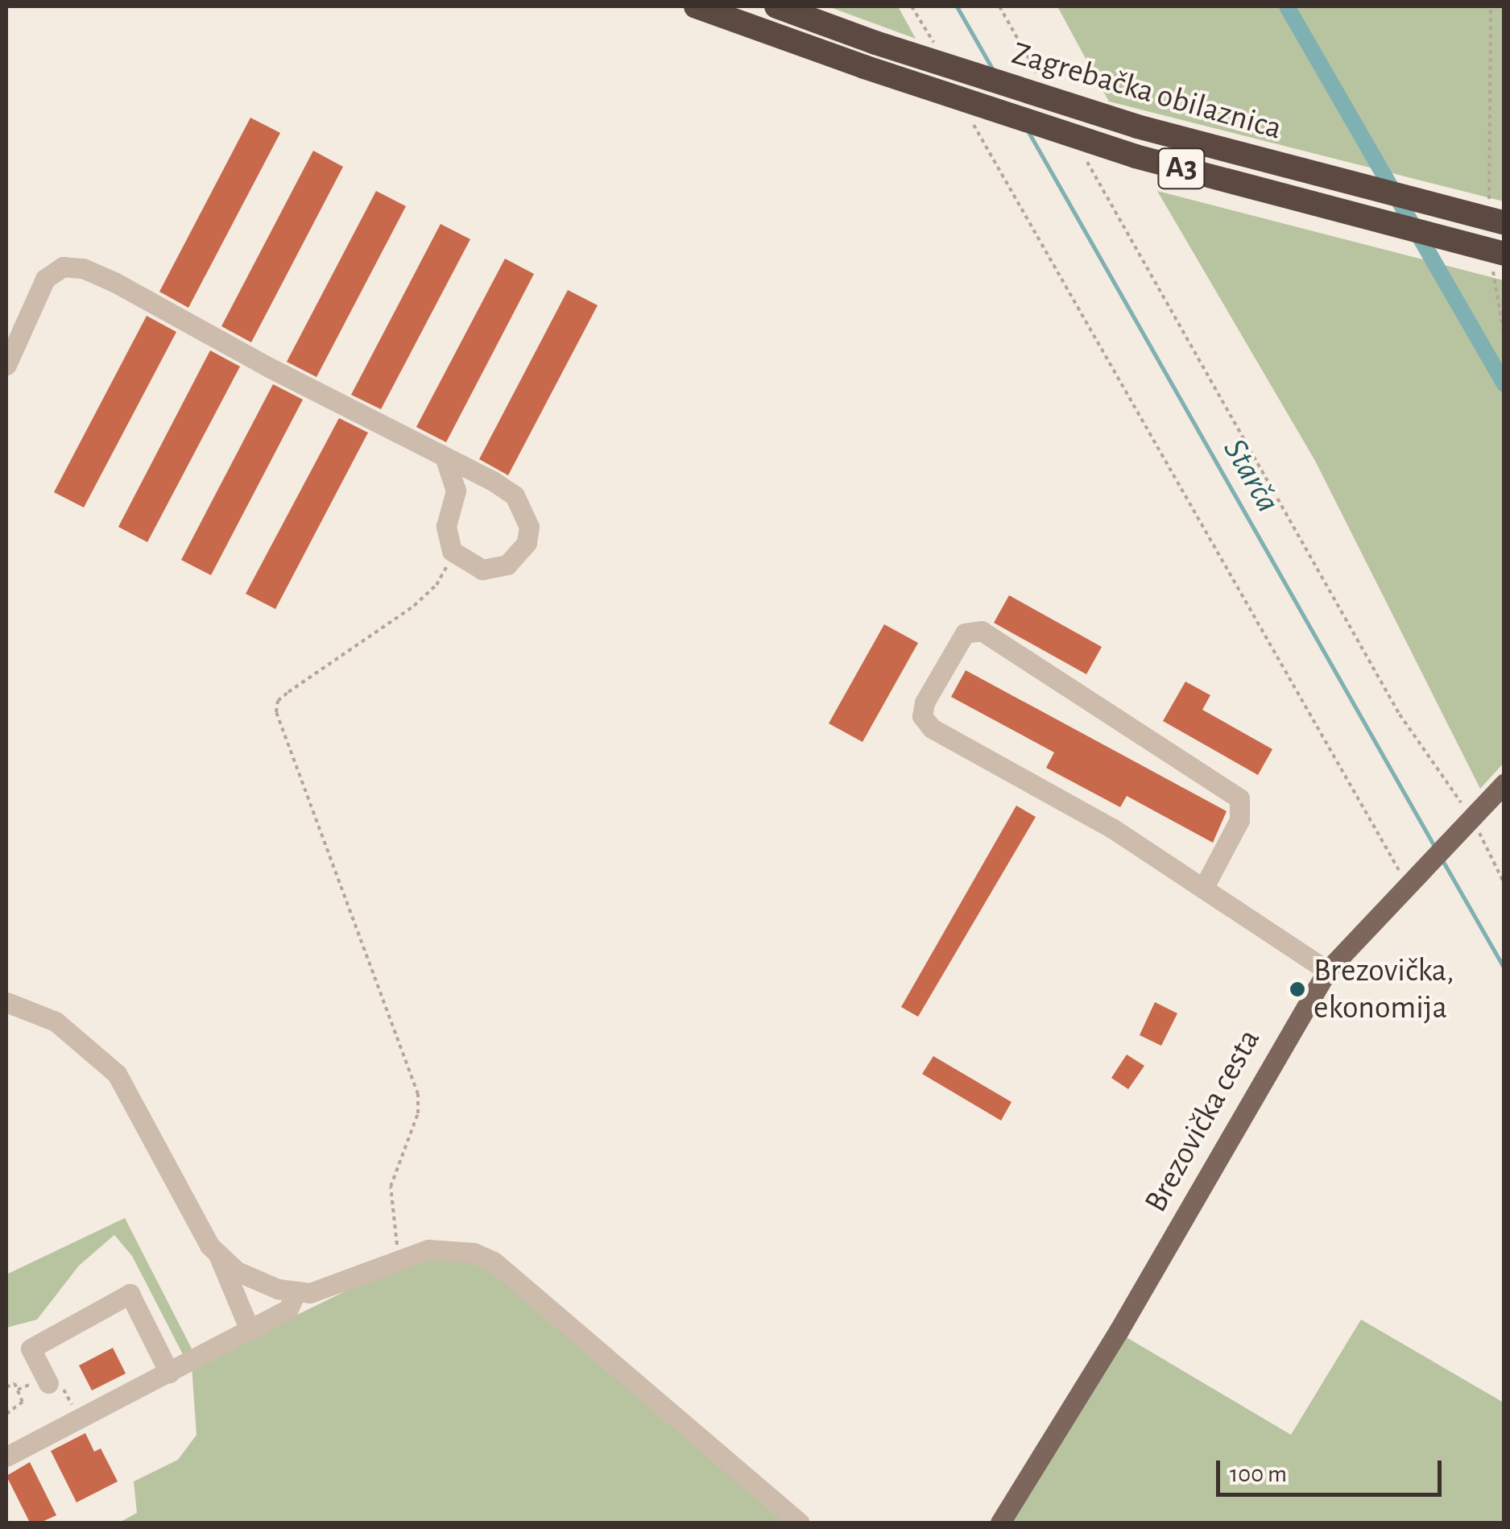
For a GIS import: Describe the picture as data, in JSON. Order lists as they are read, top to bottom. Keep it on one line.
{"streets":{"highway":["Zagrebačka obilaznica","A3"],"main road":["Brezovička cesta"]},"water":["Starča"],"places":["Brezovička, ekonomija"],"scale_bar":"100 m"}
